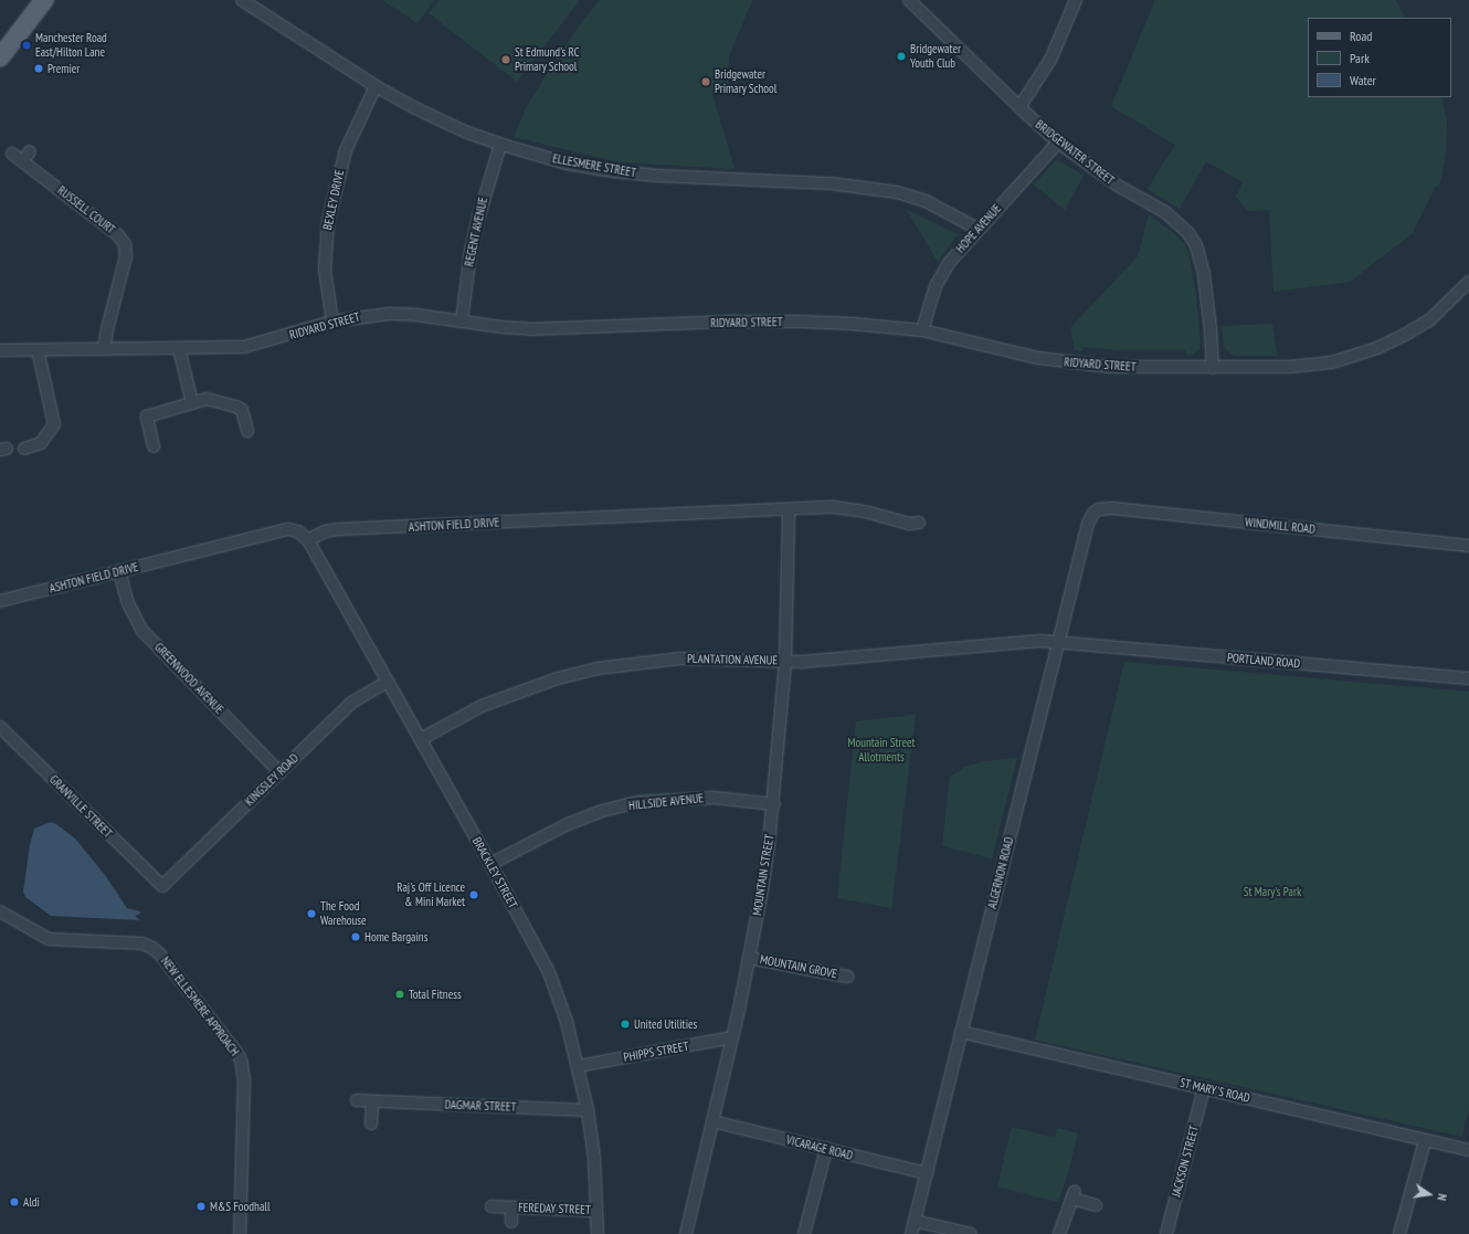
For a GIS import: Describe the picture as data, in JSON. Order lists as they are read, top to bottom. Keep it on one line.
{"streets":{"street":["BRIDGEWATER STREET","ELLESMERE STREET","BEXLEY DRIVE","RUSSELL COURT","HOPE AVENUE","REGENT AVENUE","RIDYARD STREET","ASHTON FIELD DRIVE","WINDMILL ROAD","PLANTATION AVENUE","PORTLAND ROAD","GREENWOOD AVENUE","KINGSLEY ROAD","HILLSIDE AVENUE","GRANVILLE STREET","BRACKLEY STREET","ALGERNON ROAD","MOUNTAIN STREET","MOUNTAIN GROVE","NEW ELLESMERE APPROACH","PHIPPS STREET","ST MARY'S ROAD","DAGMAR STREET","VICARAGE ROAD","JACKSON STREET","FEREDAY STREET"]},"crossings":[["BRIDGEWATER STREET","HOPE AVENUE"],["BRIDGEWATER STREET","RIDYARD STREET"],["ELLESMERE STREET","BEXLEY DRIVE"],["ELLESMERE STREET","HOPE AVENUE"],["ELLESMERE STREET","REGENT AVENUE"],["BEXLEY DRIVE","RIDYARD STREET"],["RUSSELL COURT","RIDYARD STREET"],["HOPE AVENUE","RIDYARD STREET"],["REGENT AVENUE","RIDYARD STREET"],["ASHTON FIELD DRIVE","GREENWOOD AVENUE"],["ASHTON FIELD DRIVE","BRACKLEY STREET"],["ASHTON FIELD DRIVE","MOUNTAIN STREET"],["WINDMILL ROAD","ALGERNON ROAD"],["PLANTATION AVENUE","PORTLAND ROAD"],["PLANTATION AVENUE","BRACKLEY STREET"],["PLANTATION AVENUE","ALGERNON ROAD"],["PLANTATION AVENUE","MOUNTAIN STREET"],["PORTLAND ROAD","ALGERNON ROAD"],["GREENWOOD AVENUE","KINGSLEY ROAD"],["KINGSLEY ROAD","GRANVILLE STREET"],["KINGSLEY ROAD","BRACKLEY STREET"],["HILLSIDE AVENUE","BRACKLEY STREET"],["HILLSIDE AVENUE","MOUNTAIN STREET"],["BRACKLEY STREET","PHIPPS STREET"],["BRACKLEY STREET","DAGMAR STREET"],["BRACKLEY STREET","FEREDAY STREET"],["ALGERNON ROAD","ST MARY'S ROAD"],["ALGERNON ROAD","VICARAGE ROAD"],["MOUNTAIN STREET","MOUNTAIN GROVE"],["MOUNTAIN STREET","PHIPPS STREET"],["MOUNTAIN STREET","VICARAGE ROAD"],["ST MARY'S ROAD","JACKSON STREET"]],"parks":["Mountain Street Allotments","St Mary's Park"],"places":["Manchester Road East/Hilton Lane","Bridgewater Youth Club","St Edmund's RC Primary School","Premier","Bridgewater Primary School","Raj's Off Licence & Mini Market","The Food Warehouse","Home Bargains","Total Fitness","United Utilities","Aldi","M&S Foodhall"],"legend":["Road","Park","Water"],"north":"right"}
